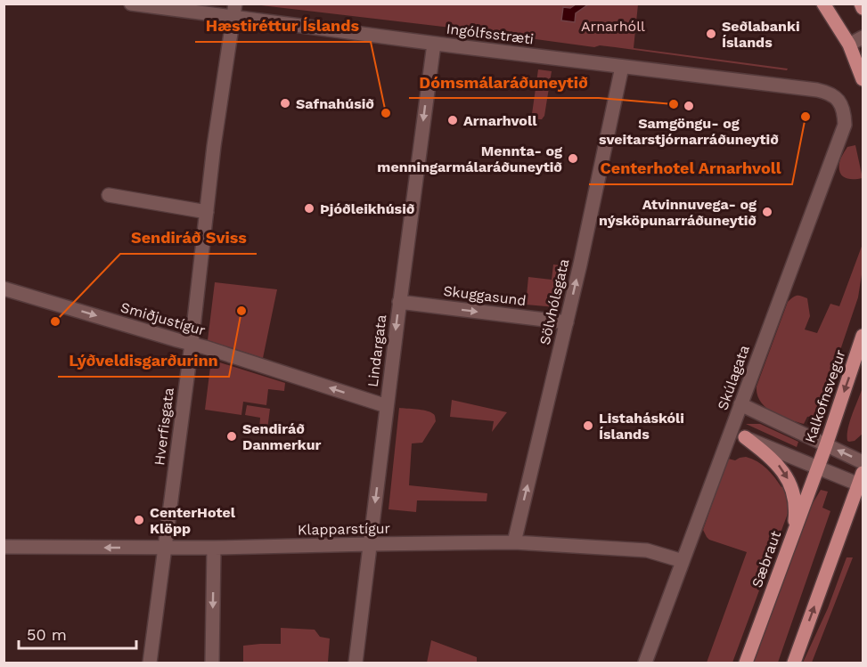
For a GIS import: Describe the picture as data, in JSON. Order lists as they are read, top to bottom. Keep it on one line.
{"streets":{"main road":["Kalkofnsvegur","Sæbraut"],"street":["Ingólfsstræti","Skuggasund","Sölvhólsgata","Smiðjustígur","Lindargata","Skúlagata","Hverfisgata","Klapparstígur"]},"crossings":[["Ingólfsstræti","Sölvhólsgata"],["Ingólfsstræti","Lindargata"],["Ingólfsstræti","Skúlagata"],["Ingólfsstræti","Hverfisgata"],["Skuggasund","Sölvhólsgata"],["Skuggasund","Lindargata"],["Sölvhólsgata","Klapparstígur"],["Smiðjustígur","Lindargata"],["Smiðjustígur","Hverfisgata"],["Lindargata","Klapparstígur"],["Skúlagata","Klapparstígur"],["Kalkofnsvegur","Sæbraut"],["Hverfisgata","Klapparstígur"]],"one_way":["Skuggasund","Sölvhólsgata","Lindargata","Kalkofnsvegur"],"parks":["Arnarhóll"],"places":["Seðlabanki Íslands","Safnahúsið","Dómsmálaráðuneytið","Samgöngu- og sveitarstjórnarráðuneytið","Hæstiréttur Íslands","Centerhotel Arnarhvoll","Arnarhvoll","Mennta- og menningarmálaráðuneytið","Þjóðleikhúsið","Atvinnuvega- og nýsköpunarráðuneytið","Lýðveldisgarðurinn","Sendiráð Sviss","Listaháskóli Íslands","Sendiráð Danmerkur","CenterHotel Klöpp"],"scale_bar":"50 m"}
